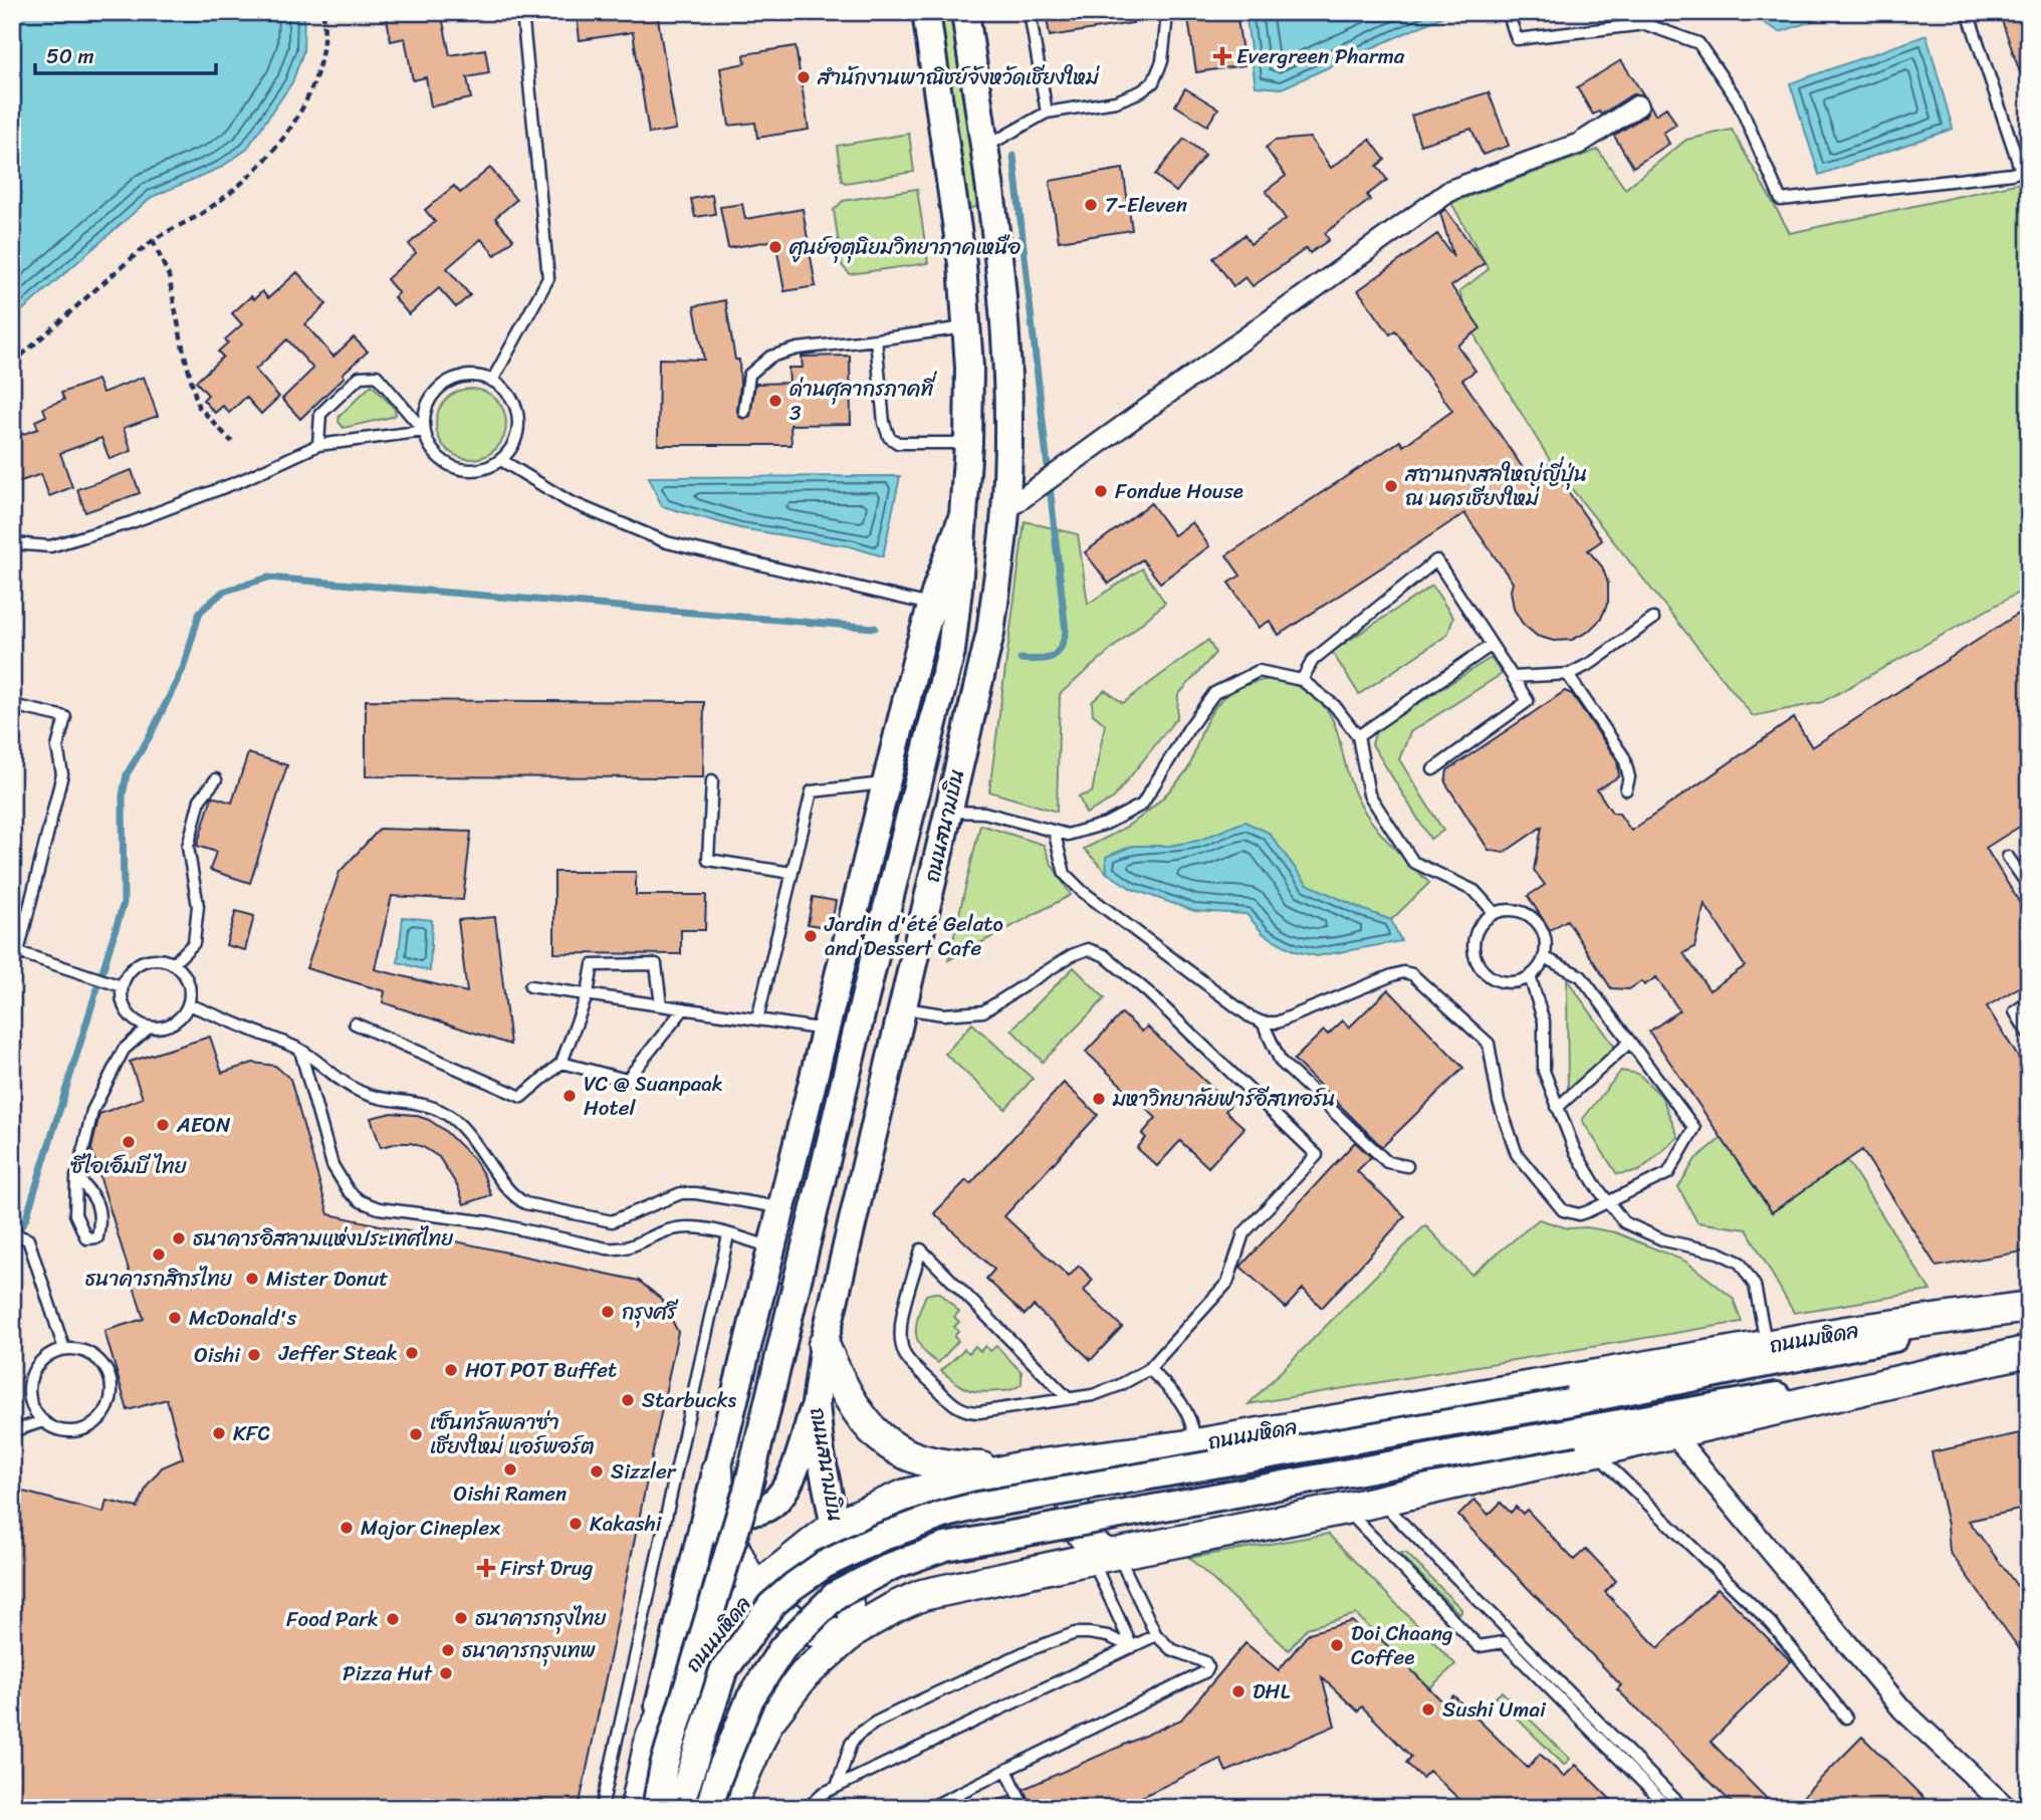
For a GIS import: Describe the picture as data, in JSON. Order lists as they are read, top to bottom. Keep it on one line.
{"streets":{"main road":["ถนนสนามบิน","ถนนมหิดล"]},"crossings":[["ถนนสนามบิน","ถนนมหิดล"]],"places":{"health":["Evergreen Pharma","First Drug"],"other":["สำนักงานพาณิชย์จังหวัดเชียงใหม่","7-Eleven","ศูนย์อุตุนิยมวิทยาภาคเหนือ","ด่านศุลากรภาคที่ 3","สถานกงสุลใหญ่ญี่ปุ่น ณ นครเชียงใหม่","Fondue House","Jardin d'été Gelato and Dessert Cafe","VC @ Suanpaak Hotel","มหาวิทยาลัยฟาร์อีสเทอร์น","AEON","ซีไอเอ็มบี ไทย","ธนาคารอิสลามแห่งประเทศไทย","ธนาคารกสิกรไทย","Mister Donut","กรุงศรี","McDonald's","Jeffer Steak","Oishi","HOT POT Buffet","Starbucks","KFC","เซ็นทรัลพลาซ่า เชียงใหม่ แอร์พอร์ต","Oishi Ramen","Sizzler","Kakashi","Major Cineplex","ธนาคารกรุงไทย","Food Park","Doi Chaang Coffee","ธนาคารกรุงเทพ","Pizza Hut","DHL","Sushi Umai"]},"scale_bar":"50 m"}
